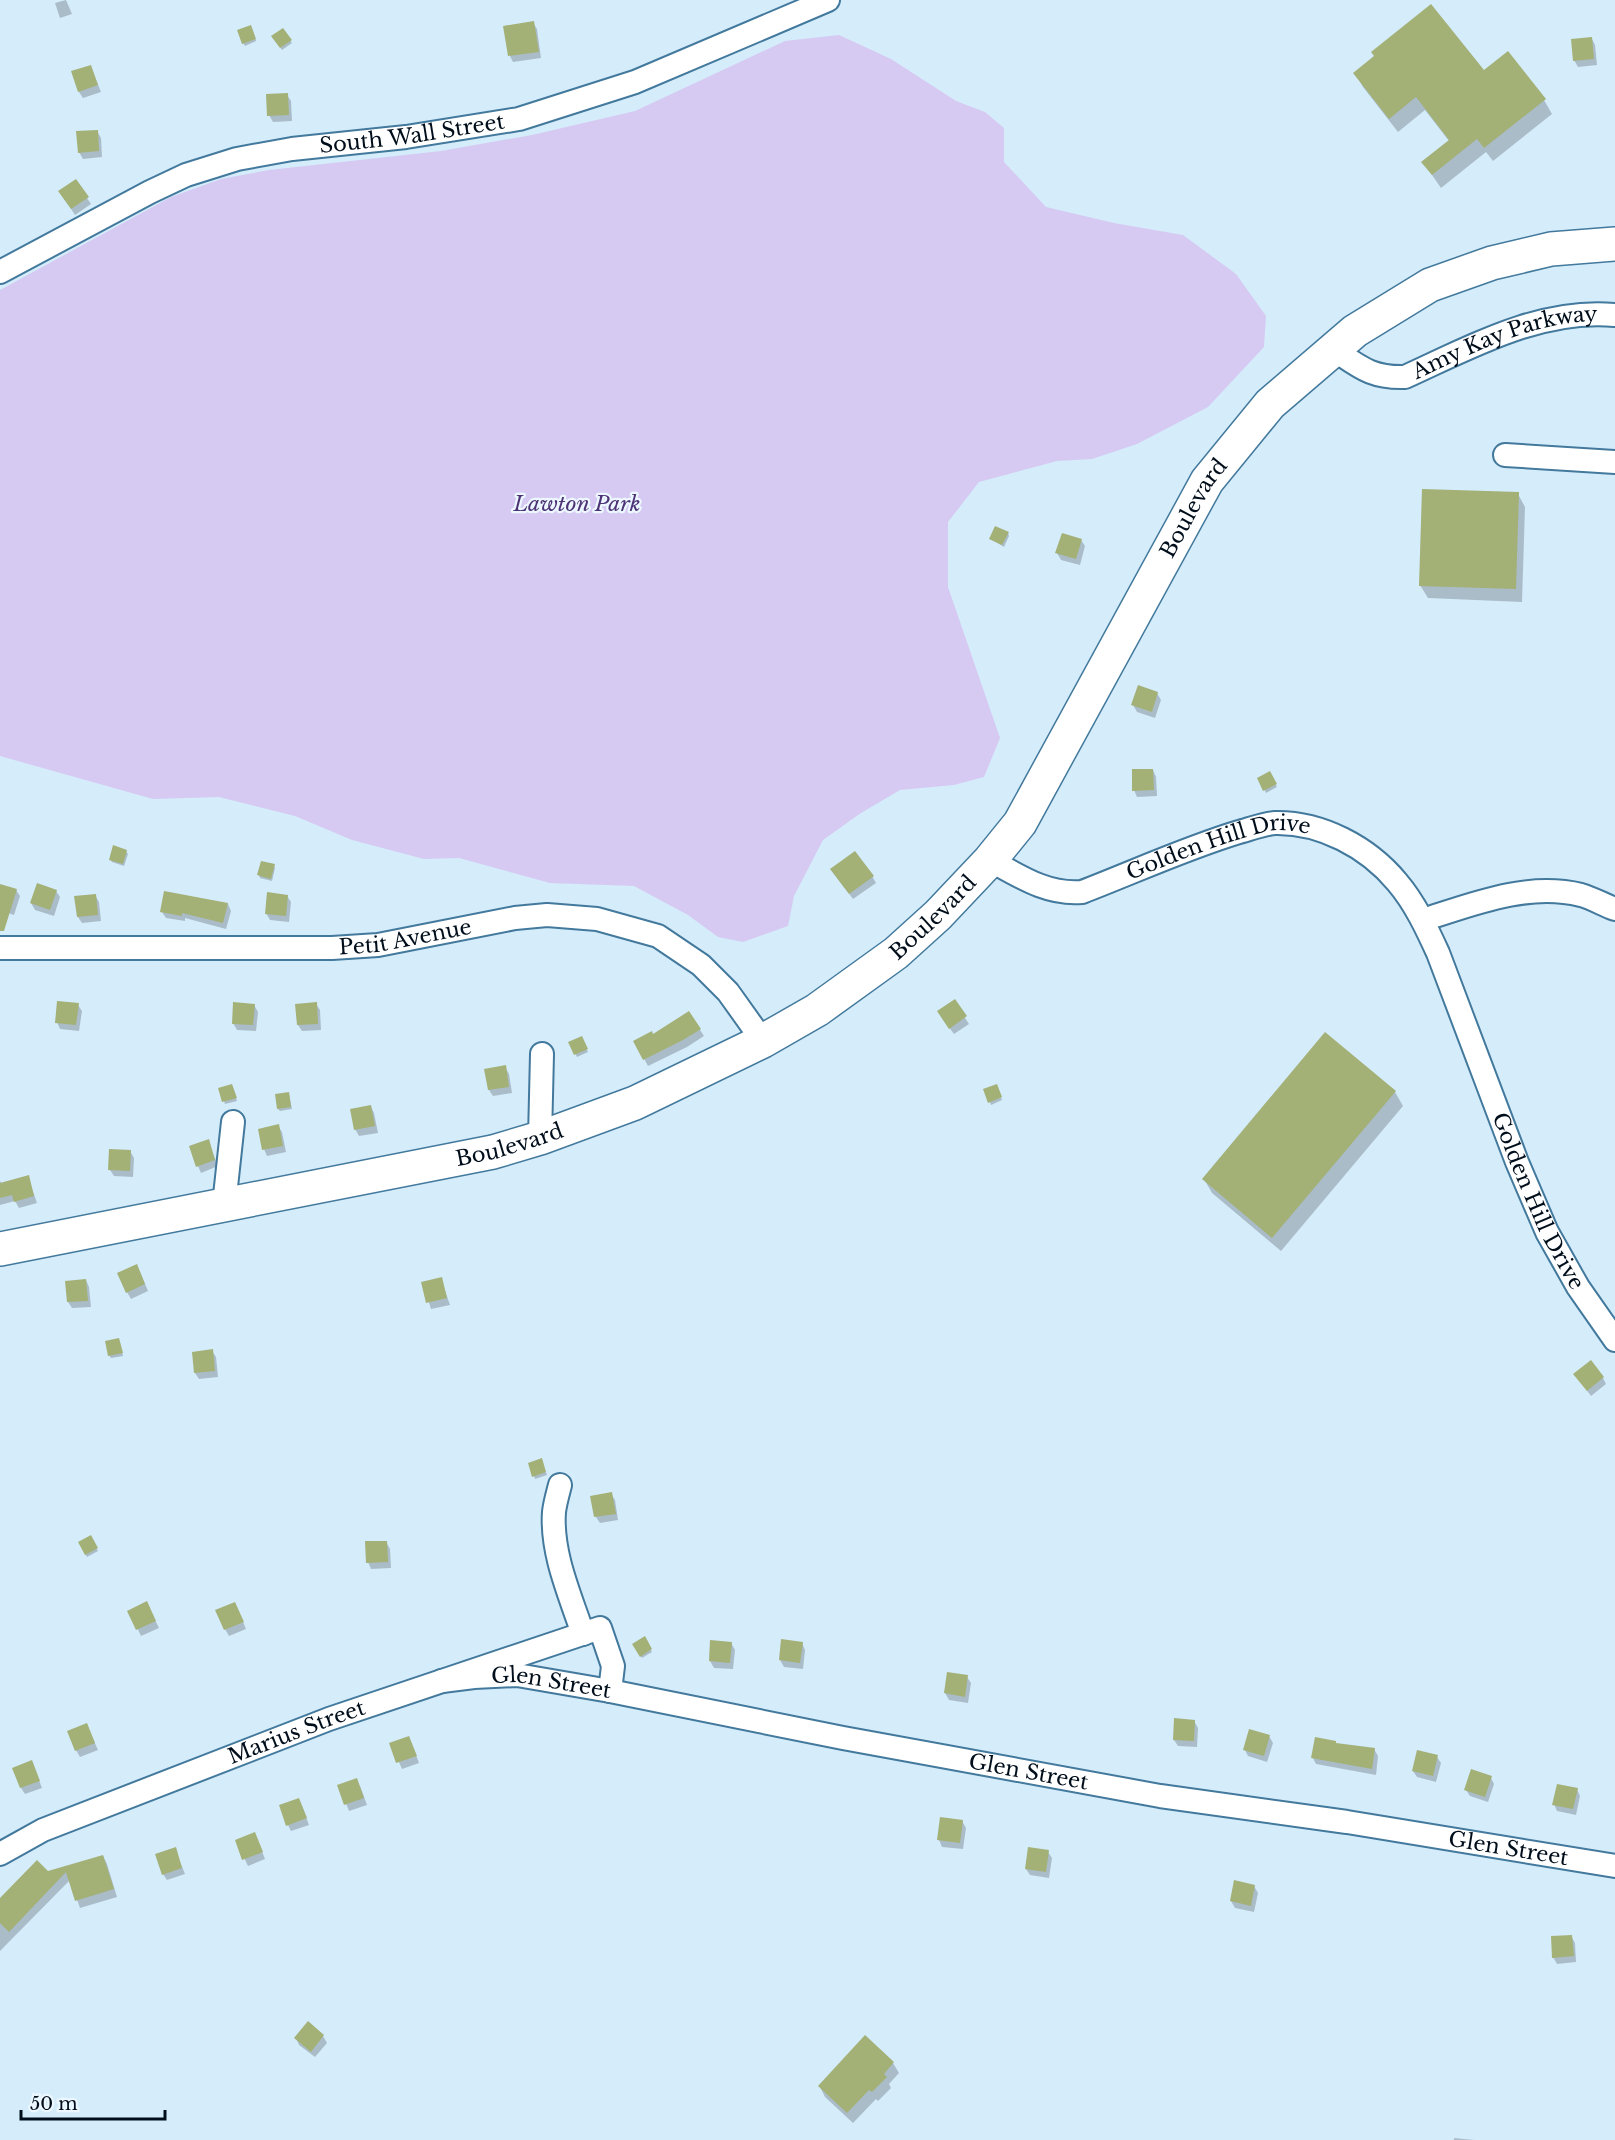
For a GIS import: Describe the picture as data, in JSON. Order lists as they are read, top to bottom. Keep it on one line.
{"streets":{"main road":["Boulevard"],"street":["South Wall Street","Amy Kay Parkway","Golden Hill Drive","Petit Avenue","Glen Street","Marius Street"]},"crossings":[["Amy Kay Parkway","Boulevard"],["Boulevard","Golden Hill Drive"],["Boulevard","Petit Avenue"],["Glen Street","Marius Street"]],"parks":["Lawton Park"],"scale_bar":"50 m"}
